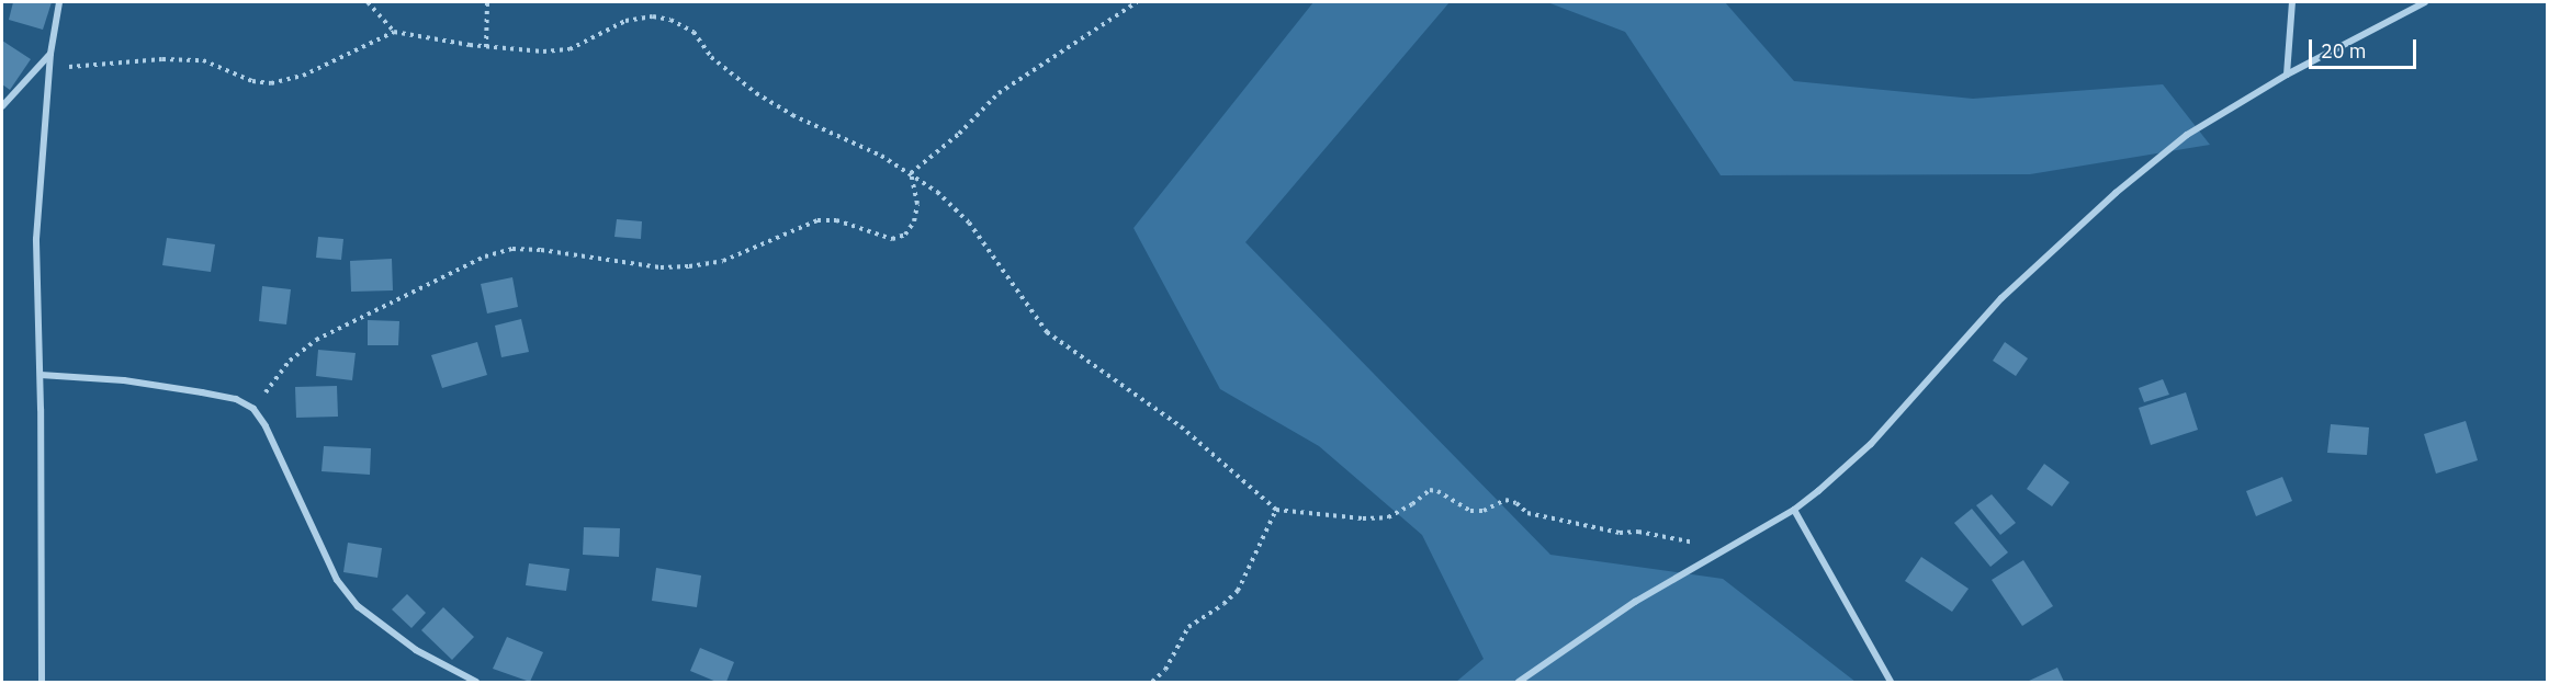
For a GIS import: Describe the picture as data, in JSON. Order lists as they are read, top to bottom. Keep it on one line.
{"scale_bar":"20 m"}
